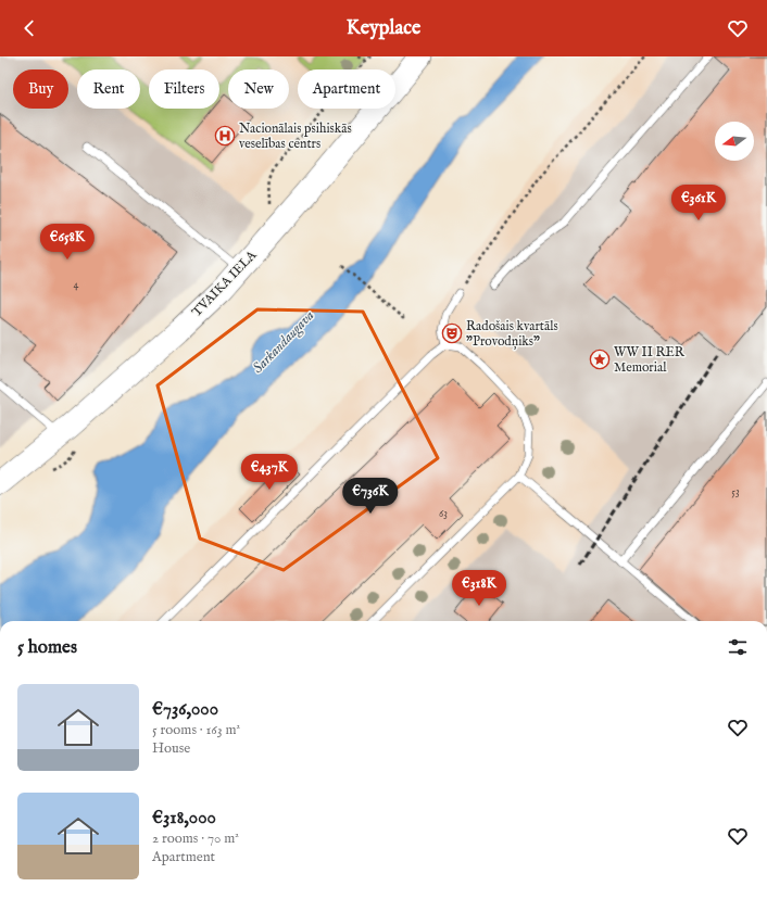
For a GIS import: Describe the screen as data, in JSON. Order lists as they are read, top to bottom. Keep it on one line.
{"streets":{"main road":["TVAIKA IELA"]},"water":["Sarkandaugava"],"places":{"hospital":["Nacionālais psihiskās veselības centrs"],"theatre":["Radošais kvartāls \"Provodņiks\""],"place":["WW II RER Memorial"]},"house_numbers":["4","53","63"],"north":"left","page":{"header":"Keyplace","chip":["Buy","Rent","Filters","New","Apartment"],"price":["€361K","€658K","€437K","€736K","€318K"],"heading":"5 homes","list":[{"name":"€736,000","note":"5 rooms · 163 m² · House"},{"name":"€318,000","note":"2 rooms · 70 m² · Apartment"}]}}
